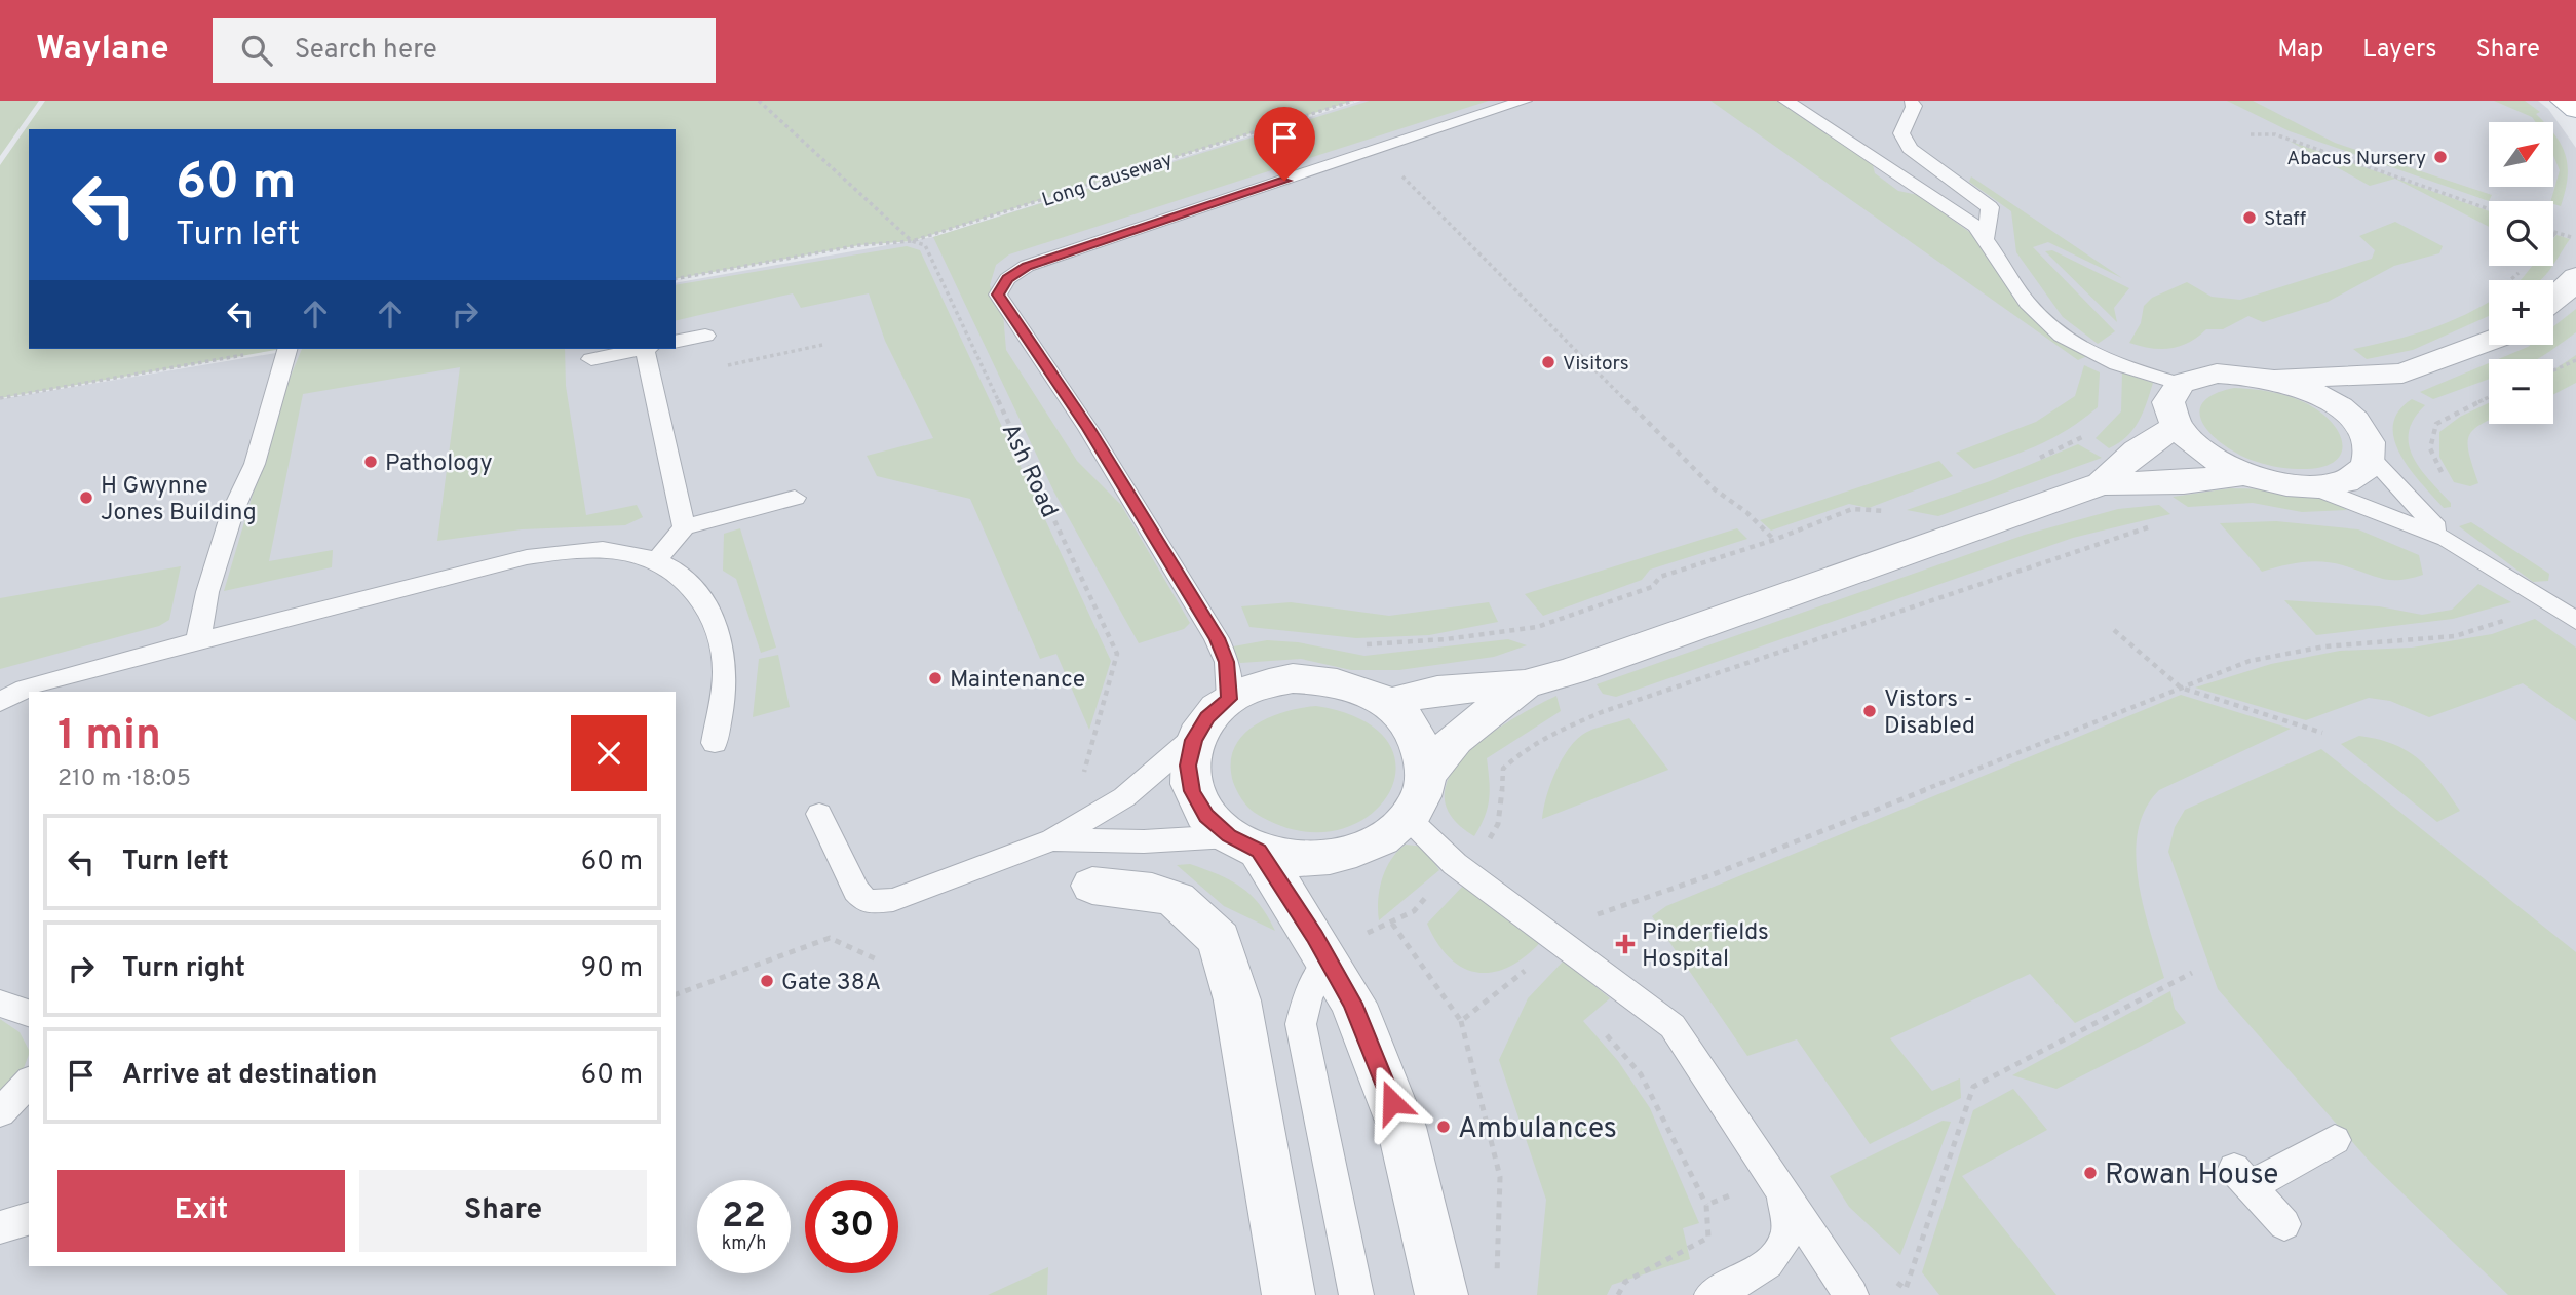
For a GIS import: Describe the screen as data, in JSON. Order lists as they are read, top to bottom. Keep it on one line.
{"streets":{"path":["Long Causeway","Ash Road"]},"crossings":[["Long Causeway","Ash Road"]],"places":{"other":["Abacus Nursery","Staff","Visitors","Pathology","H Gwynne Jones Building","Maintenance","Vistors - Disabled","Gate 38A","Ambulances","Rowan House"],"health":["Pinderfields Hospital"]},"north":"top right","page":{"header":"Waylane","search":"Search here","nav":["Map","Layers","Share"],"map_buttons":["+","−"],"turn":["60 m","Turn left"],"heading":["1 min","210 m · 18:05"],"list":[{"name":"Turn left","value":"60 m"},{"name":"Turn right","value":"90 m"},{"name":"Arrive at destination","value":"60 m"}],"buttons":["Exit","Share"],"speed":"22 km/h","limit":"30"}}
